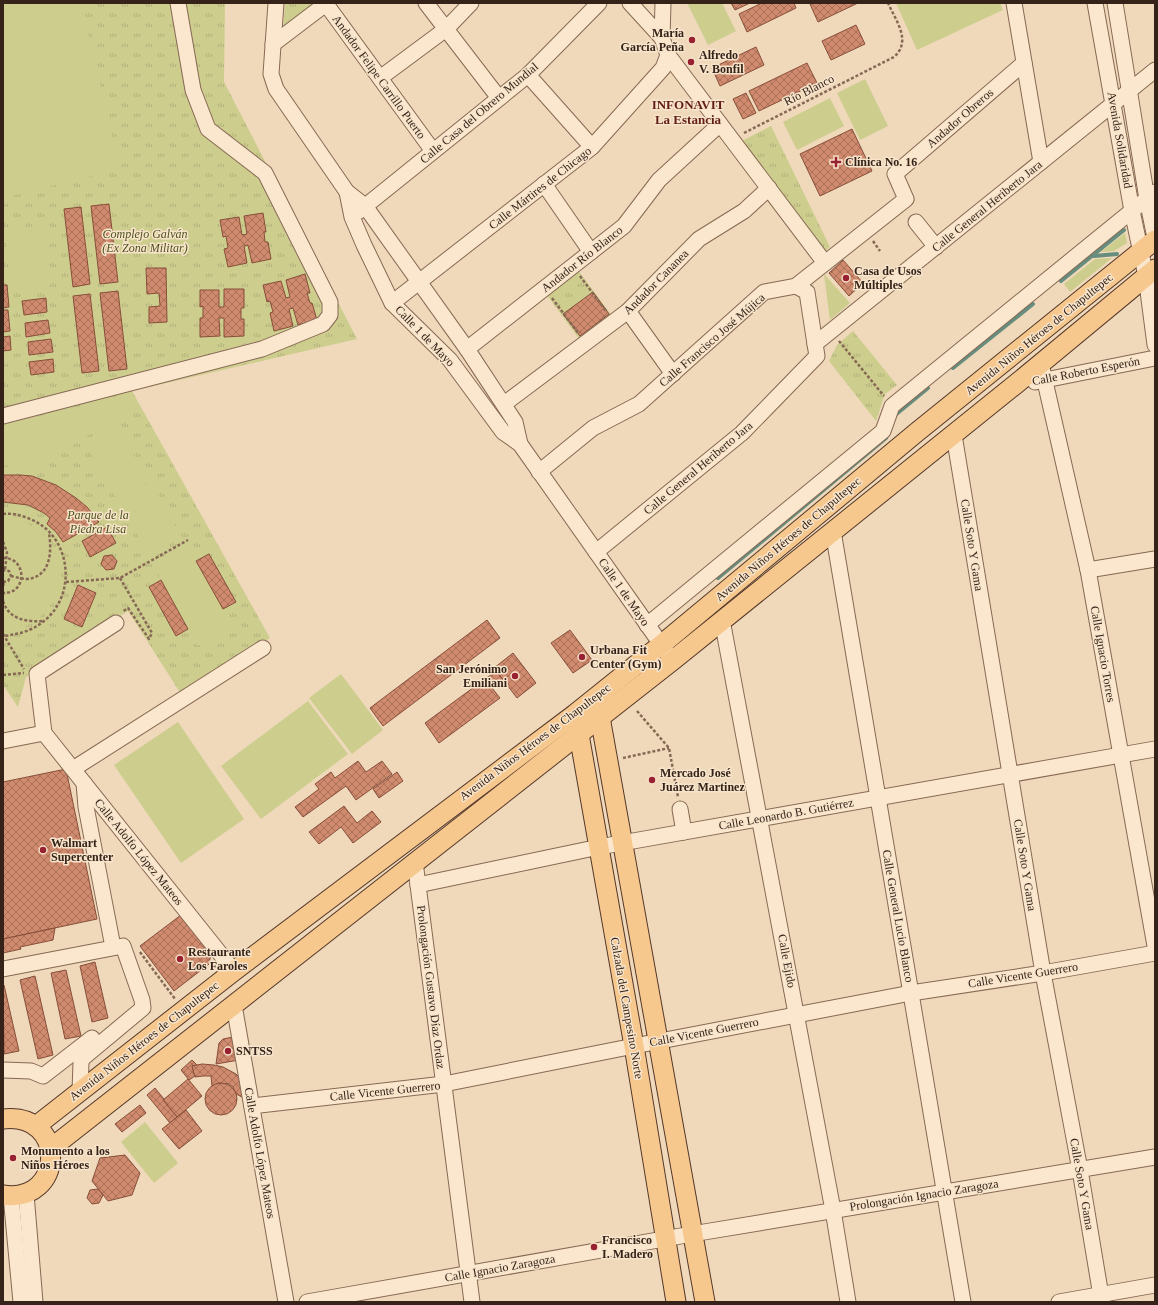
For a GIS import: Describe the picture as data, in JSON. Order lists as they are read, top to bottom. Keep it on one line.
{"streets":{"main road":["Avenida Niños Héroes de Chapultepec","Calzada del Campesino Norte"],"street":["Andador Felipe Carrillo Puerto","Calle Casa del Obrero Mundial","Andador Obreros","Avenida Solidaridad","Calle Mártires de Chicago","Calle General Heriberto Jara","Andador Río Blanco","Andador Cananea","Calle 1 de Mayo","Calle Francisco José Mújica","Calle Roberto Esperón","Calle Soto Y Gama","Calle Ignacio Torres","Calle Leonardo B. Gutiérrez","Calle Adolfo López Mateos","Calle General Lucio Blanco","Calle Ejido","Calle Vicente Guerrero","Prolongación Gustavo Díaz Ordaz","Prolongación Ignacio Zaragoza","Calle Ignacio Zaragoza"],"path":["Río Blanco"]},"crossings":[["Andador Felipe Carrillo Puerto","Calle Casa del Obrero Mundial"],["Calle Casa del Obrero Mundial","Calle 1 de Mayo"],["Andador Obreros","Calle Francisco José Mújica"],["Avenida Solidaridad","Calle General Heriberto Jara"],["Avenida Solidaridad","Avenida Niños Héroes de Chapultepec"],["Calle Mártires de Chicago","Calle 1 de Mayo"],["Calle General Heriberto Jara","Calle 1 de Mayo"],["Andador Río Blanco","Calle 1 de Mayo"],["Andador Cananea","Calle 1 de Mayo"],["Avenida Niños Héroes de Chapultepec","Calle 1 de Mayo"],["Avenida Niños Héroes de Chapultepec","Calle Roberto Esperón"],["Avenida Niños Héroes de Chapultepec","Calle Soto Y Gama"],["Avenida Niños Héroes de Chapultepec","Calle Ignacio Torres"],["Avenida Niños Héroes de Chapultepec","Calle Adolfo López Mateos"],["Avenida Niños Héroes de Chapultepec","Calle General Lucio Blanco"],["Avenida Niños Héroes de Chapultepec","Calle Ejido"],["Avenida Niños Héroes de Chapultepec","Prolongación Gustavo Díaz Ordaz"],["Avenida Niños Héroes de Chapultepec","Calzada del Campesino Norte"],["Calle 1 de Mayo","Calle Francisco José Mújica"],["Calle Roberto Esperón","Calle Ignacio Torres"],["Calle Soto Y Gama","Calle Leonardo B. Gutiérrez"],["Calle Soto Y Gama","Calle Vicente Guerrero"],["Calle Soto Y Gama","Prolongación Ignacio Zaragoza"],["Calle Ignacio Torres","Calle Leonardo B. Gutiérrez"],["Calle Leonardo B. Gutiérrez","Calle General Lucio Blanco"],["Calle Leonardo B. Gutiérrez","Calle Ejido"],["Calle Leonardo B. Gutiérrez","Prolongación Gustavo Díaz Ordaz"],["Calle Leonardo B. Gutiérrez","Calzada del Campesino Norte"],["Calle Adolfo López Mateos","Calle Vicente Guerrero"],["Calle General Lucio Blanco","Calle Vicente Guerrero"],["Calle General Lucio Blanco","Prolongación Ignacio Zaragoza"],["Calle Ejido","Calle Vicente Guerrero"],["Calle Ejido","Prolongación Ignacio Zaragoza"],["Calle Vicente Guerrero","Prolongación Gustavo Díaz Ordaz"],["Calle Vicente Guerrero","Calzada del Campesino Norte"],["Prolongación Gustavo Díaz Ordaz","Calle Ignacio Zaragoza"],["Calzada del Campesino Norte","Prolongación Ignacio Zaragoza"],["Calzada del Campesino Norte","Calle Ignacio Zaragoza"],["Prolongación Ignacio Zaragoza","Calle Ignacio Zaragoza"]],"districts":["INFONAVIT La Estancia"],"parks":["Complejo Galván (Ex Zona Militar)","Parque de la Piedra Lisa"],"places":{"other":["María García Peña","Alfredo V. Bonfil","Casa de Usos Múltiples","Urbana Fit Center (Gym)","San Jerónimo Emiliani","Mercado José Juárez Martinez","Walmart Supercenter","Restaurante Los Faroles","SNTSS","Monumento a los Niños Héroes","Francisco I. Madero"],"health":["Clínica No. 16"]}}
